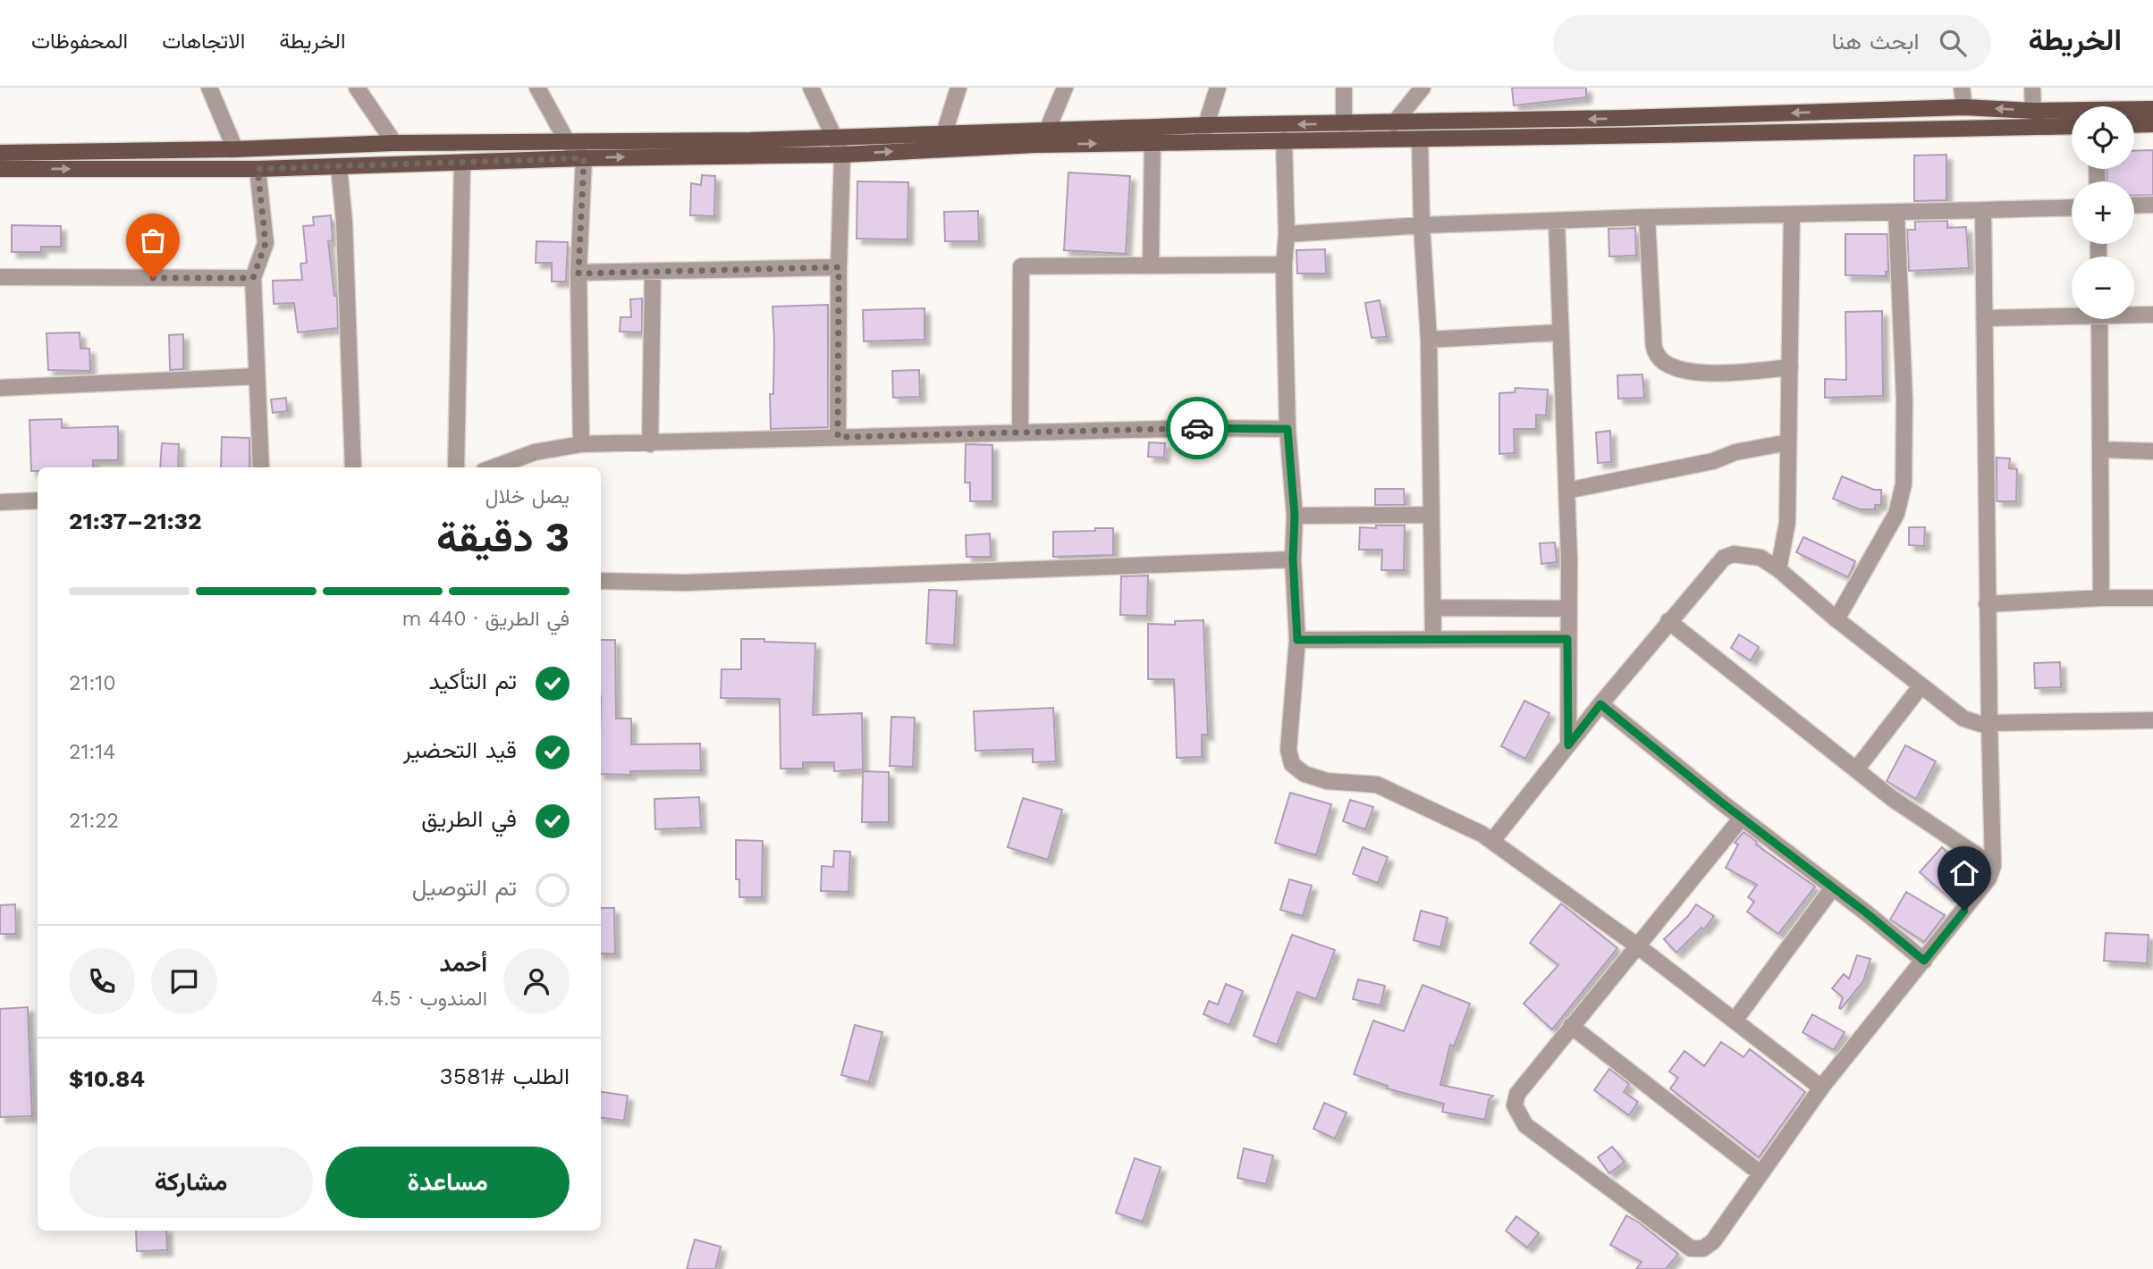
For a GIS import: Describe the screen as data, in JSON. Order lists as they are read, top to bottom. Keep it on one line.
{"page":{"header":"الخريطة","search":"ابحث هنا","nav":["الخريطة","الاتجاهات","المحفوظات"],"map_buttons":["+","−"],"heading":["3 دقيقة","يصل خلال","21:32–21:37"],"panel":["أحمد","المندوب · 4.5","الطلب #3581","$10.84"],"bar":"في الطريق · 440 m","list":[["تم التأكيد","21:10"],["قيد التحضير","21:14"],["في الطريق","21:22"],"تم التوصيل"],"buttons":["مساعدة","مشاركة"]}}
